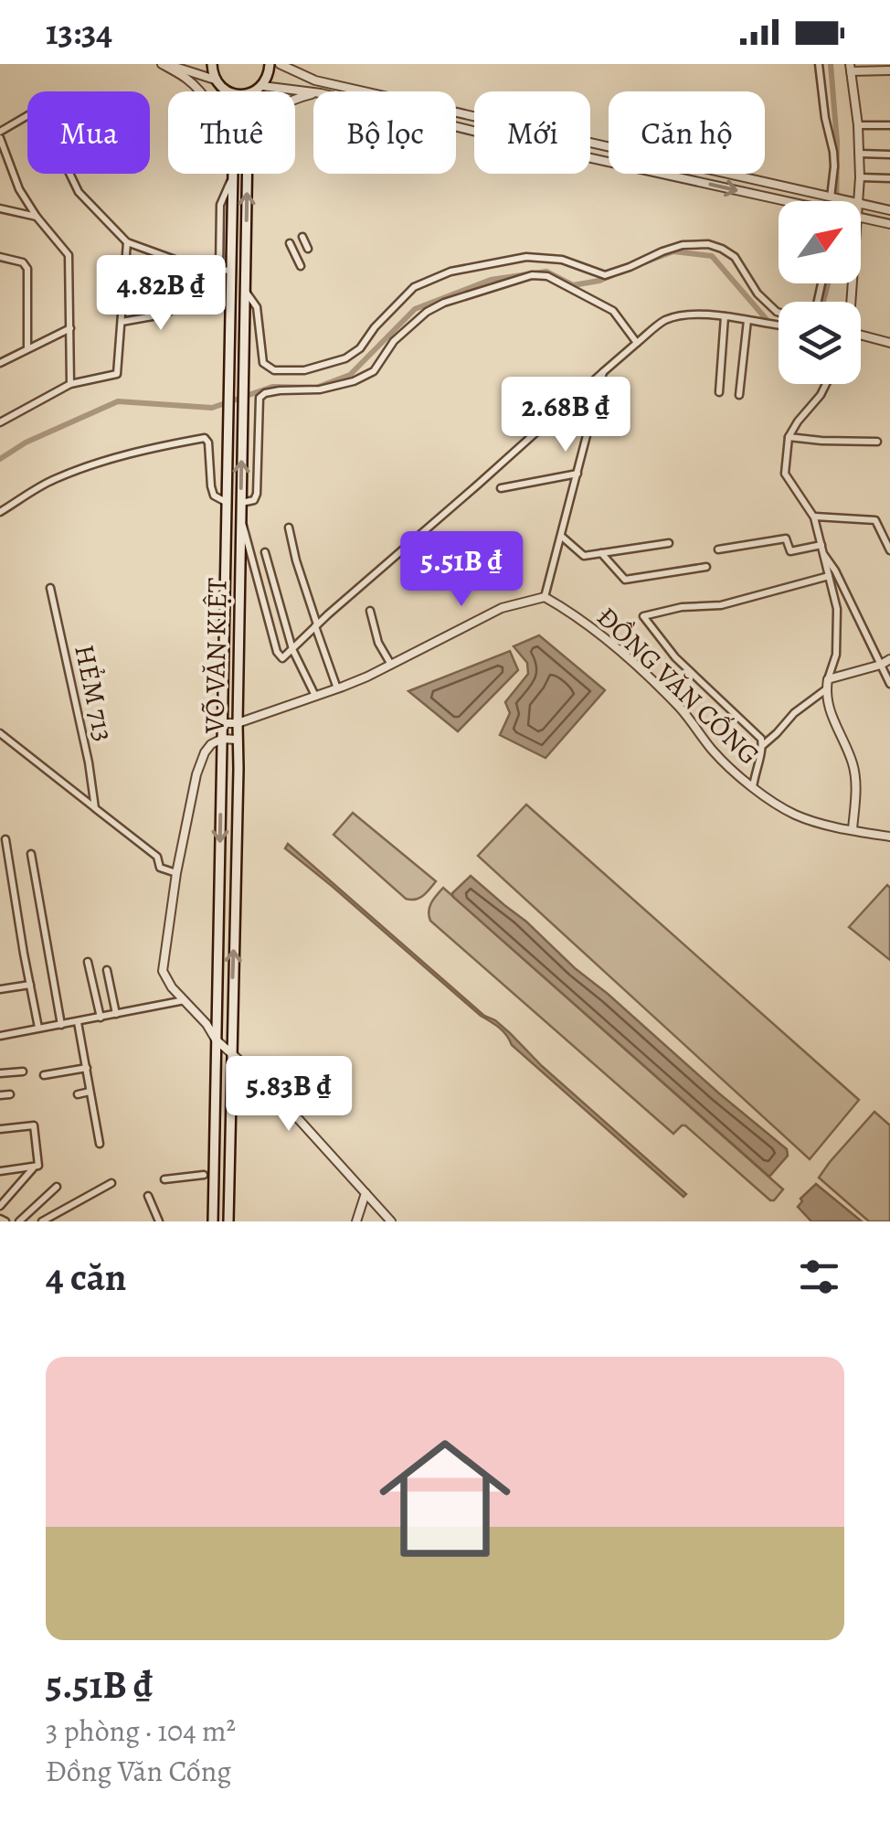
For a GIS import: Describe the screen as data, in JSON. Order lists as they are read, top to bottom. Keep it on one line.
{"streets":{"main road":["VÕ VĂN KIỆT"],"street":["ĐỒNG VĂN CỐNG","HẺM 713"]},"north":"top right","page":{"status":"13:34","chip":["Mua","Thuê","Bộ lọc","Mới","Căn hộ"],"price":["4.82B ₫","2.68B ₫","5.51B ₫","5.83B ₫"],"heading":"4 căn","list":[{"name":"5.51B ₫","note":"3 phòng · 104 m² · Đồng Văn Cống"}]}}
